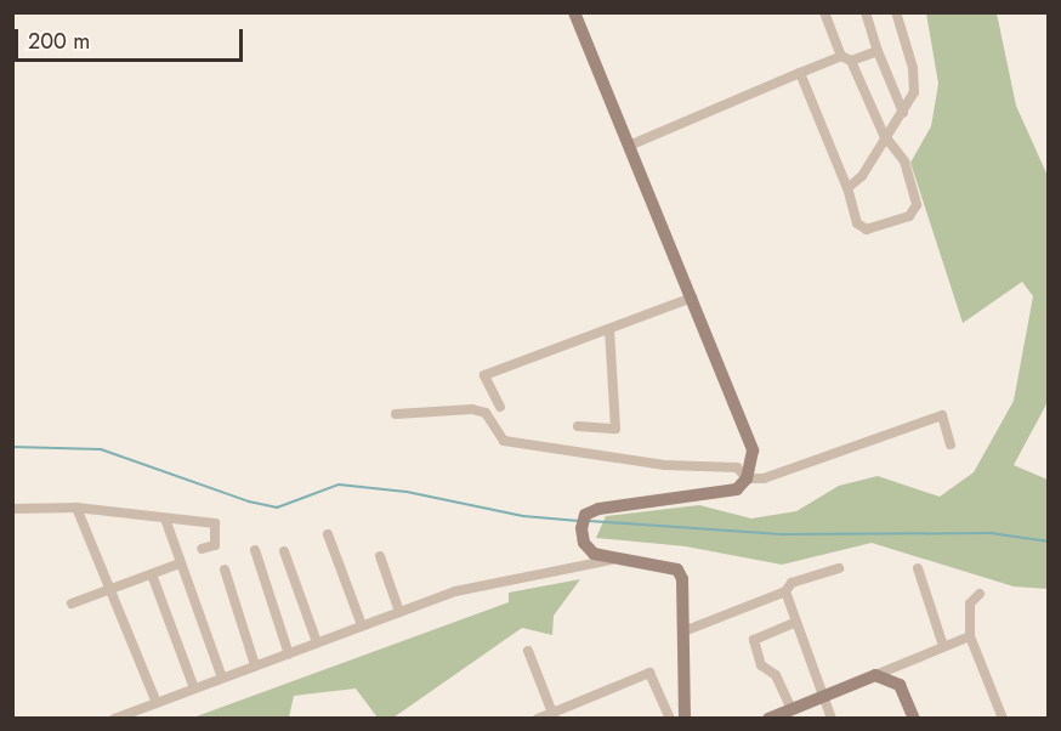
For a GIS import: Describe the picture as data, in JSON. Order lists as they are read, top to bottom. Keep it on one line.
{"scale_bar":"200 m"}
